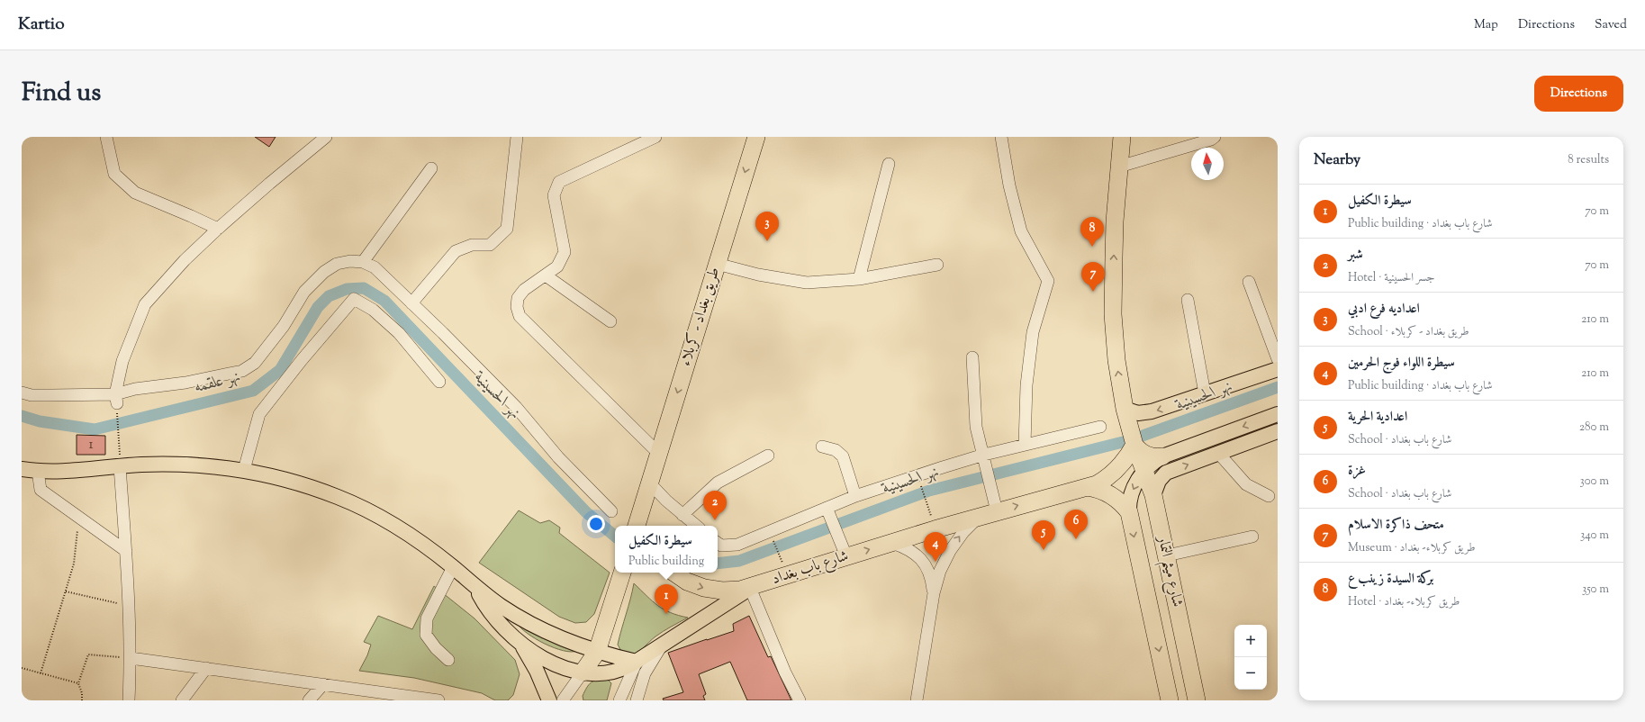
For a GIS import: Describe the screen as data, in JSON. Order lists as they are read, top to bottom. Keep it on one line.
{"streets":{"highway":["طريق بغداد - كربلاء","شارع باب بغداد","شارع ميثم التمار"]},"crossings":[["شارع باب بغداد","شارع ميثم التمار"]],"one_way":["طريق بغداد - كربلاء"],"water":["نهر علقمه","نهر الحسينية"],"house_numbers":["1"],"north":"top","page":{"header":"Kartio","nav":["Map","Directions","Saved"],"title":"Find us","buttons":"Directions","heading":["Nearby","8 results"],"list":[{"mark":"1","name":"سيطرة الكفيل","note":"Public building · شارع باب بغداد","value":"70 m"},{"mark":"2","name":"شبر","note":"Hotel · جسر الحسينية","value":"70 m"},{"mark":"3","name":"اعداديه فرع ادبي","note":"School · طريق بغداد - كربلاء","value":"210 m"},{"mark":"4","name":"سيطرة اللواء فوج الحرمين","note":"Public building · شارع باب بغداد","value":"210 m"},{"mark":"5","name":"اعدادية الحرية","note":"School · شارع باب بغداد","value":"280 m"},{"mark":"6","name":"غزة","note":"School · شارع باب بغداد","value":"300 m"},{"mark":"7","name":"متحف ذاكرة الاسلام","note":"Museum · طريق كربلاء- بغداد","value":"340 m"},{"mark":"8","name":"بركة السيدة زينب ع","note":"Hotel · طريق كربلاء- بغداد","value":"350 m"}],"pins":["3","8","7","2","6","5","4","1"],"popup":["سيطرة الكفيل","Public building"],"map_buttons":["+","−"]}}
